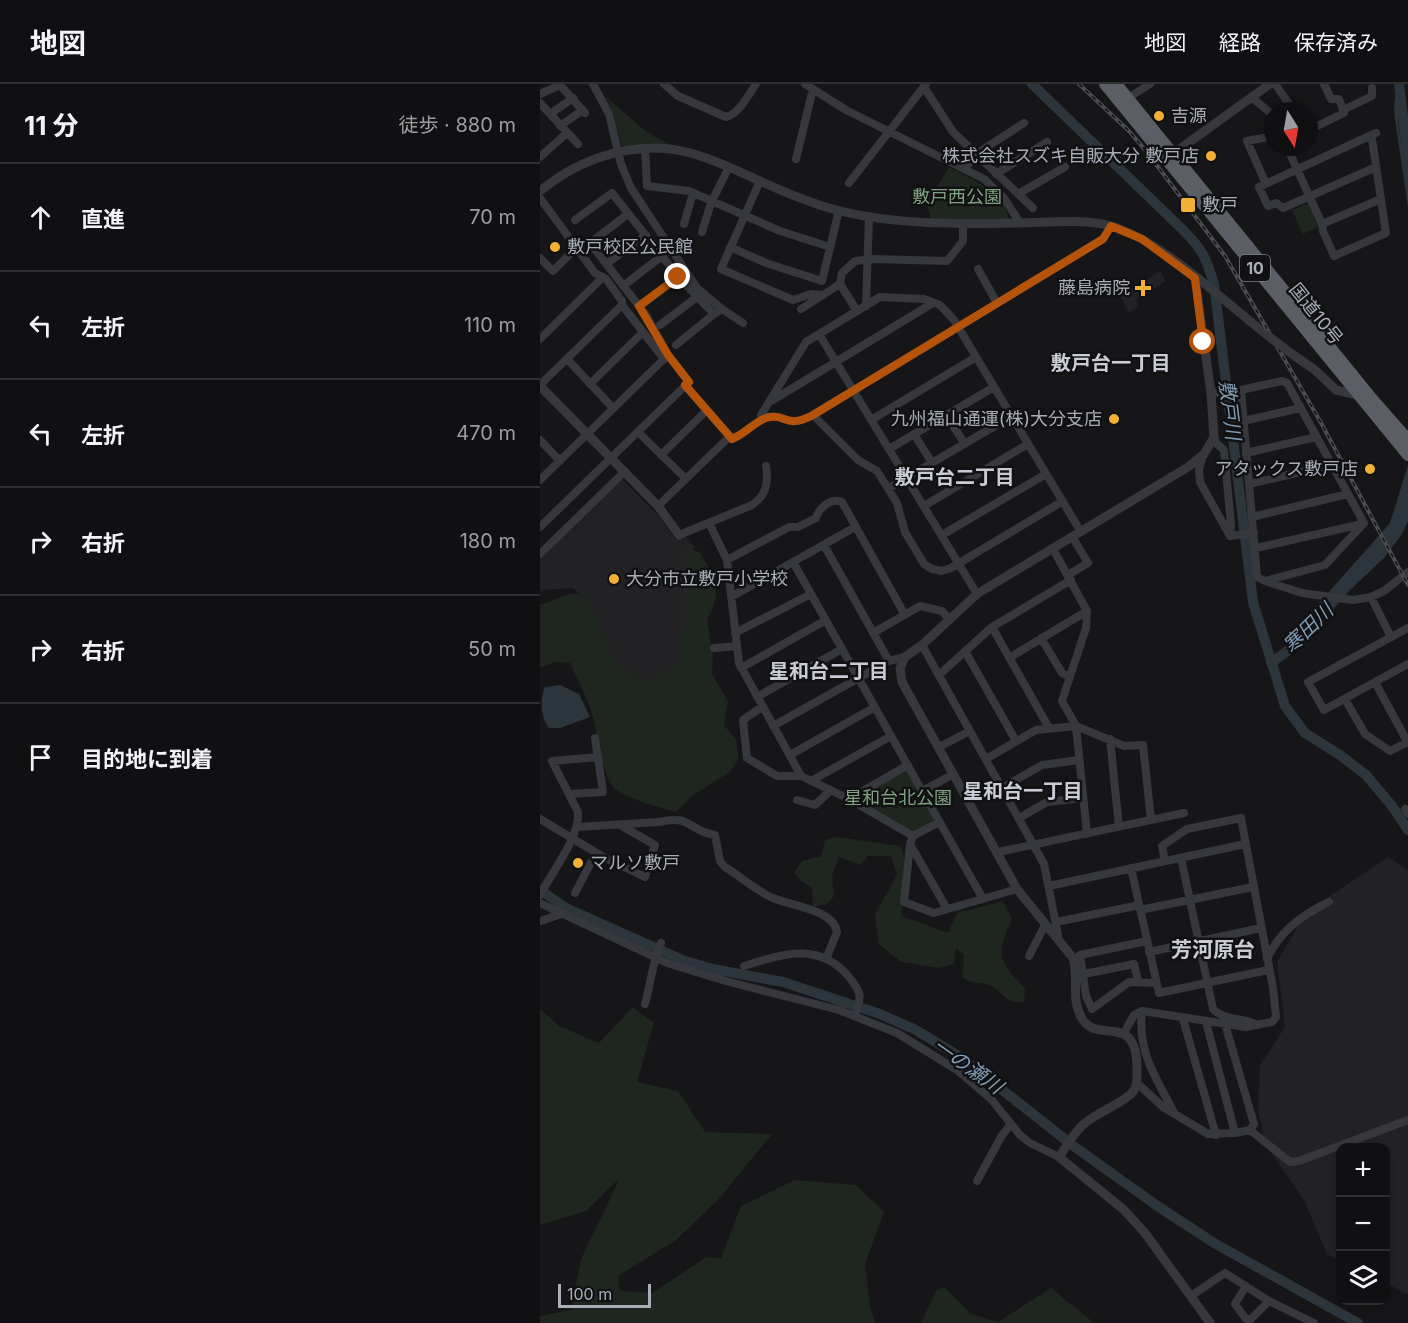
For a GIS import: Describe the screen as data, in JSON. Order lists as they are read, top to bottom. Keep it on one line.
{"streets":{"highway":["10","国道10号"]},"districts":["敷戸台一丁目","敷戸台二丁目","星和台二丁目","星和台一丁目","芳河原台"],"water":["敷戸川","寒田川","一の瀬川"],"parks":["敷戸西公園","星和台北公園"],"places":{"other":["吉源","株式会社スズキ自販大分 敷戸店","敷戸校区公民館","九州福山通運(株)大分支店","アタックス敷戸店","大分市立敷戸小学校","マルソ敷戸"],"transit":["敷戸"],"health":["藤島病院"]},"scale_bar":"100 m","north":"bottom","page":{"header":"地図","nav":["地図","経路","保存済み"],"heading":["11 分","徒歩 · 880 m"],"list":[["直進","70 m"],["左折","110 m"],["左折","470 m"],["右折","180 m"],["右折","50 m"],"目的地に到着"],"map_buttons":["+","−"],"scale":"100 m"}}
